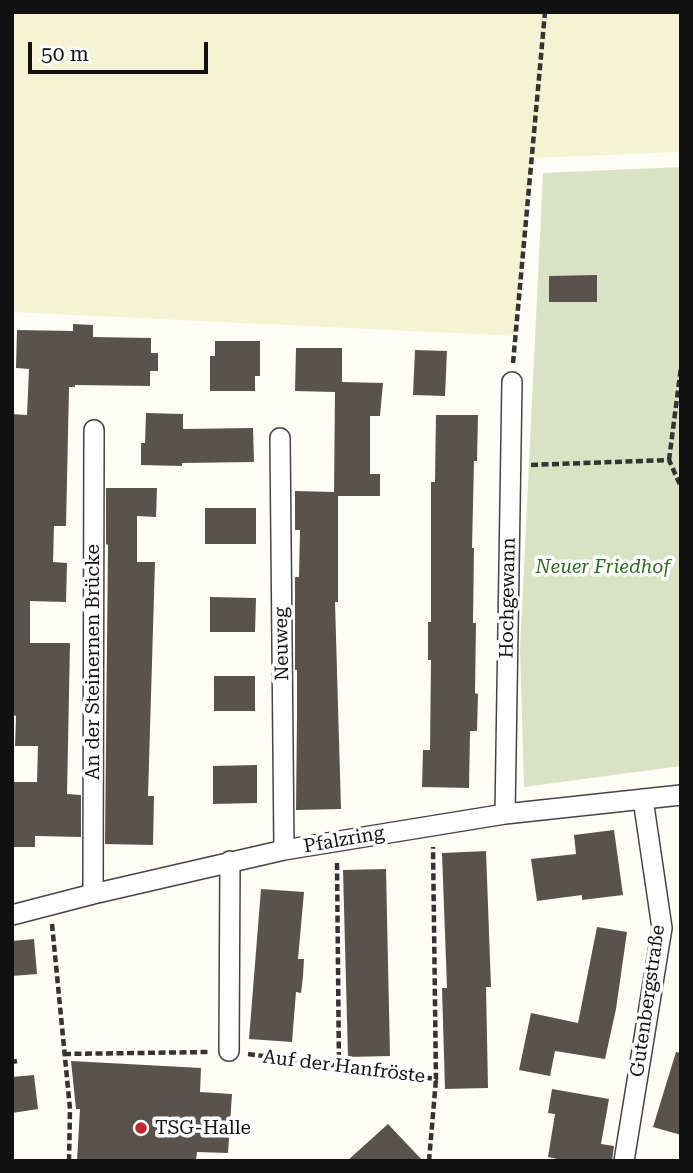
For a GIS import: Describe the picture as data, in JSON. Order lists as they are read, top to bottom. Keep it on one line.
{"streets":{"street":["Hochgewann","Neuweg","An der Steinernen Brücke","Pfalzring","Gutenbergstraße"],"path":["Auf der Hanfröste"]},"crossings":[["Hochgewann","Pfalzring"],["Neuweg","Pfalzring"],["An der Steinernen Brücke","Pfalzring"],["Pfalzring","Gutenbergstraße"],["Pfalzring","Auf der Hanfröste"]],"parks":["Neuer Friedhof"],"places":["TSG-Halle"],"scale_bar":"50 m"}
